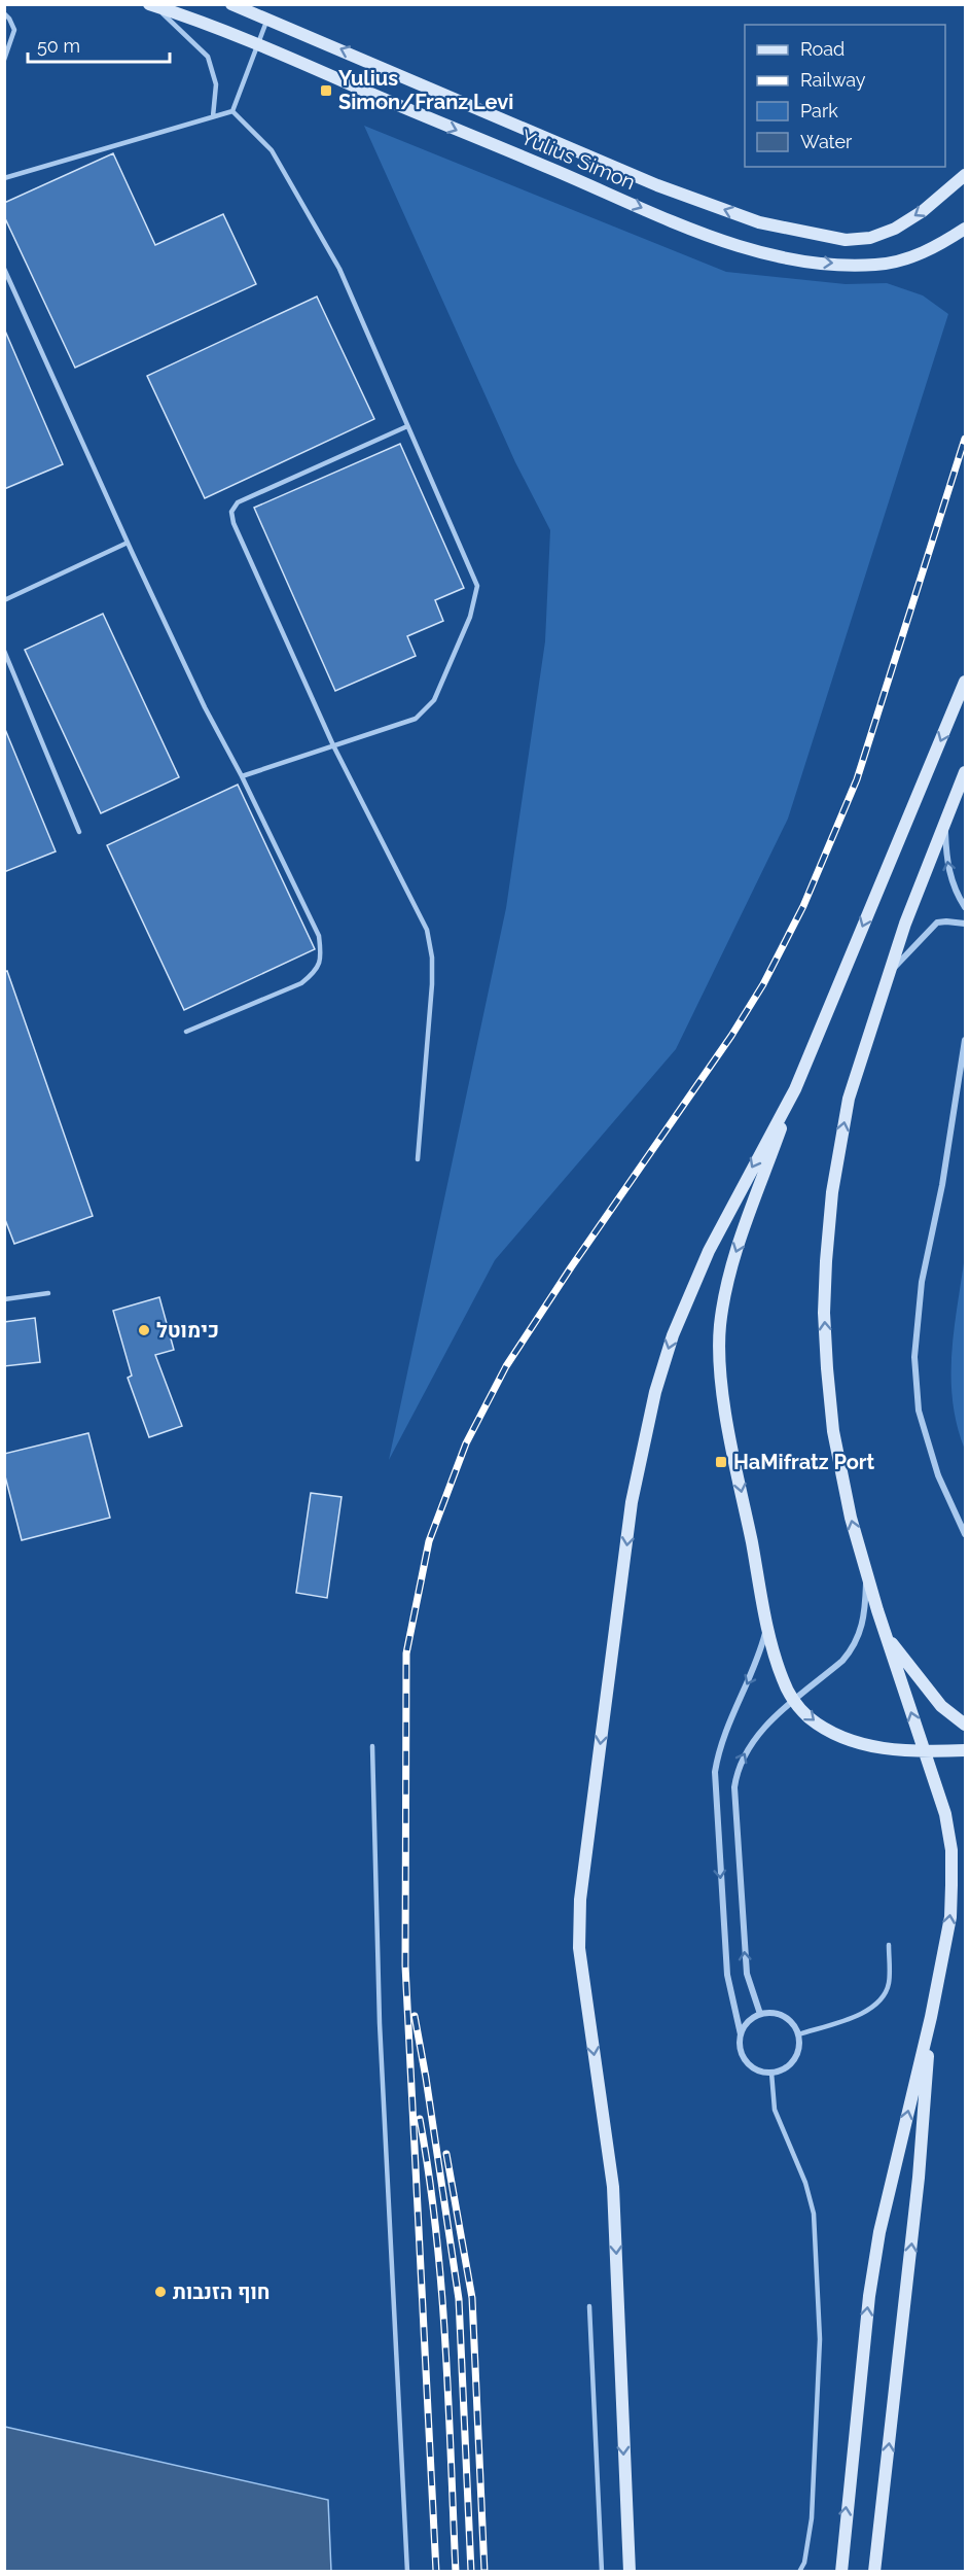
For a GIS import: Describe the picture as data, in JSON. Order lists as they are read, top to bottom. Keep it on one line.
{"streets":{"street":["Yulius Simon"]},"places":{"transit":["Yulius Simon/Franz Levi","HaMifratz Port"],"other":["כימוטל","חוף הזנבות"]},"legend":["Road","Railway","Park","Water"],"scale_bar":"50 m"}
